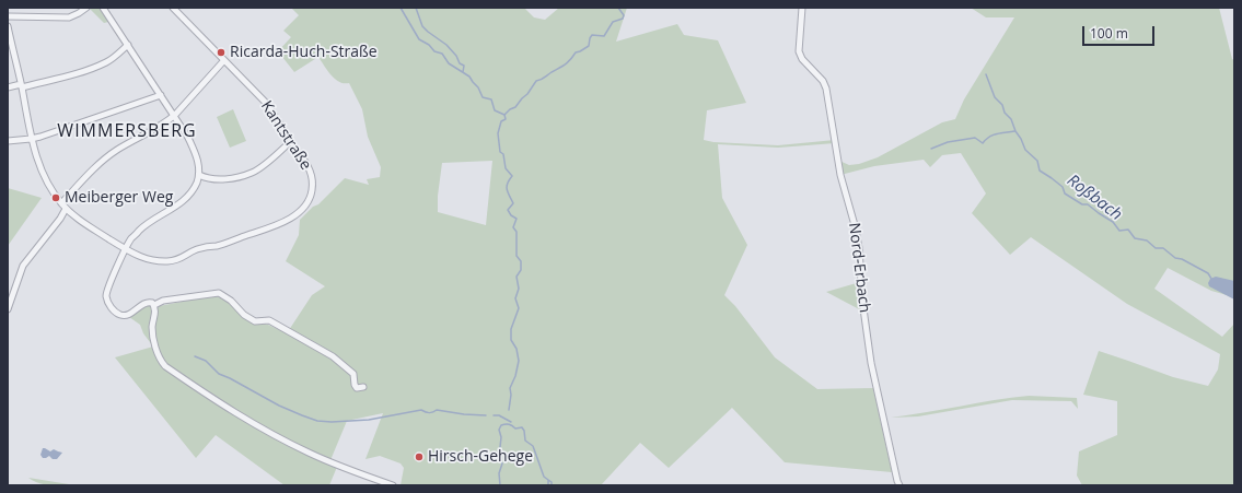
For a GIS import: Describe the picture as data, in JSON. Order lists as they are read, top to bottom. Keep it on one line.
{"streets":{"street":["Kantstraße","Nord-Erbach"]},"districts":["WIMMERSBERG"],"water":["Roßbach"],"places":["Ricarda-Huch-Straße","Meiberger Weg","Hirsch-Gehege"],"scale_bar":"100 m"}
